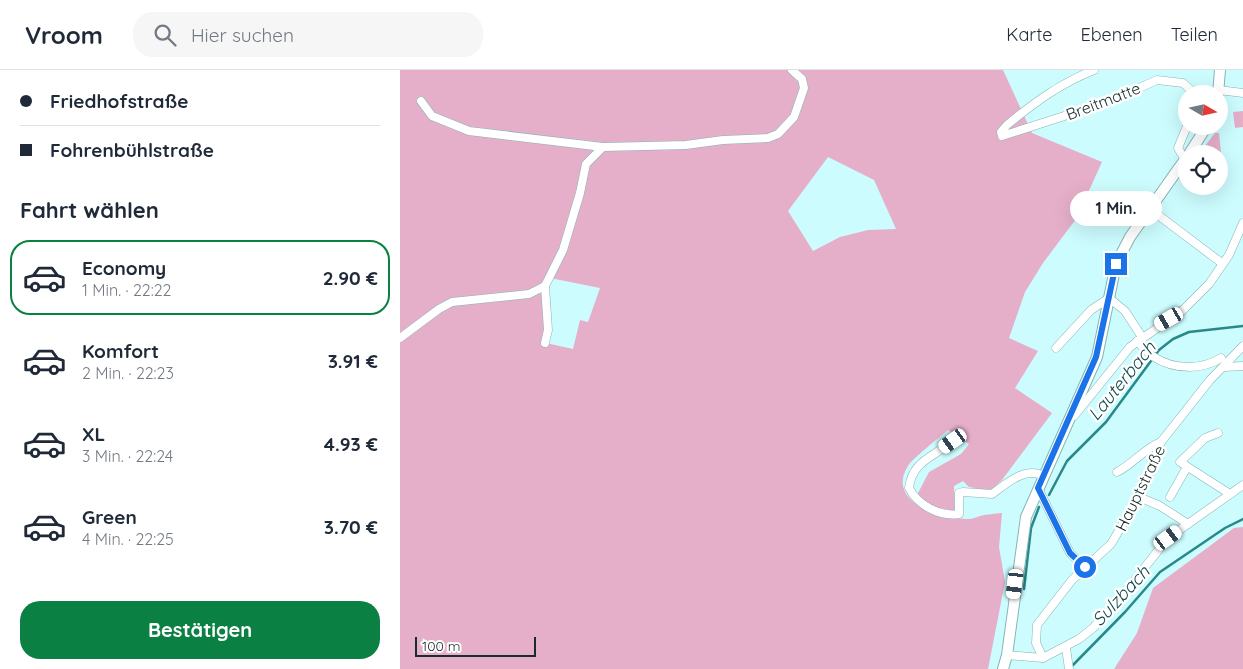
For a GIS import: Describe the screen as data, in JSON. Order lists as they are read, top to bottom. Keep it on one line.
{"streets":{"street":["Breitmatte","Hauptstraße"]},"water":["Lauterbach","Sulzbach"],"scale_bar":"100 m","north":"right","page":{"header":"Vroom","search":"Hier suchen","nav":["Karte","Ebenen","Teilen"],"banner":["Friedhofstraße","Fohrenbühlstraße"],"heading":"Fahrt wählen","bubble":"1 Min.","list":[{"name":"Economy","note":"1 Min. · 22:22","value":"2.90 €"},{"name":"Komfort","note":"2 Min. · 22:23","value":"3.91 €"},{"name":"XL","note":"3 Min. · 22:24","value":"4.93 €"},{"name":"Green","note":"4 Min. · 22:25","value":"3.70 €"}],"buttons":"Bestätigen","scale":"100 m"}}
